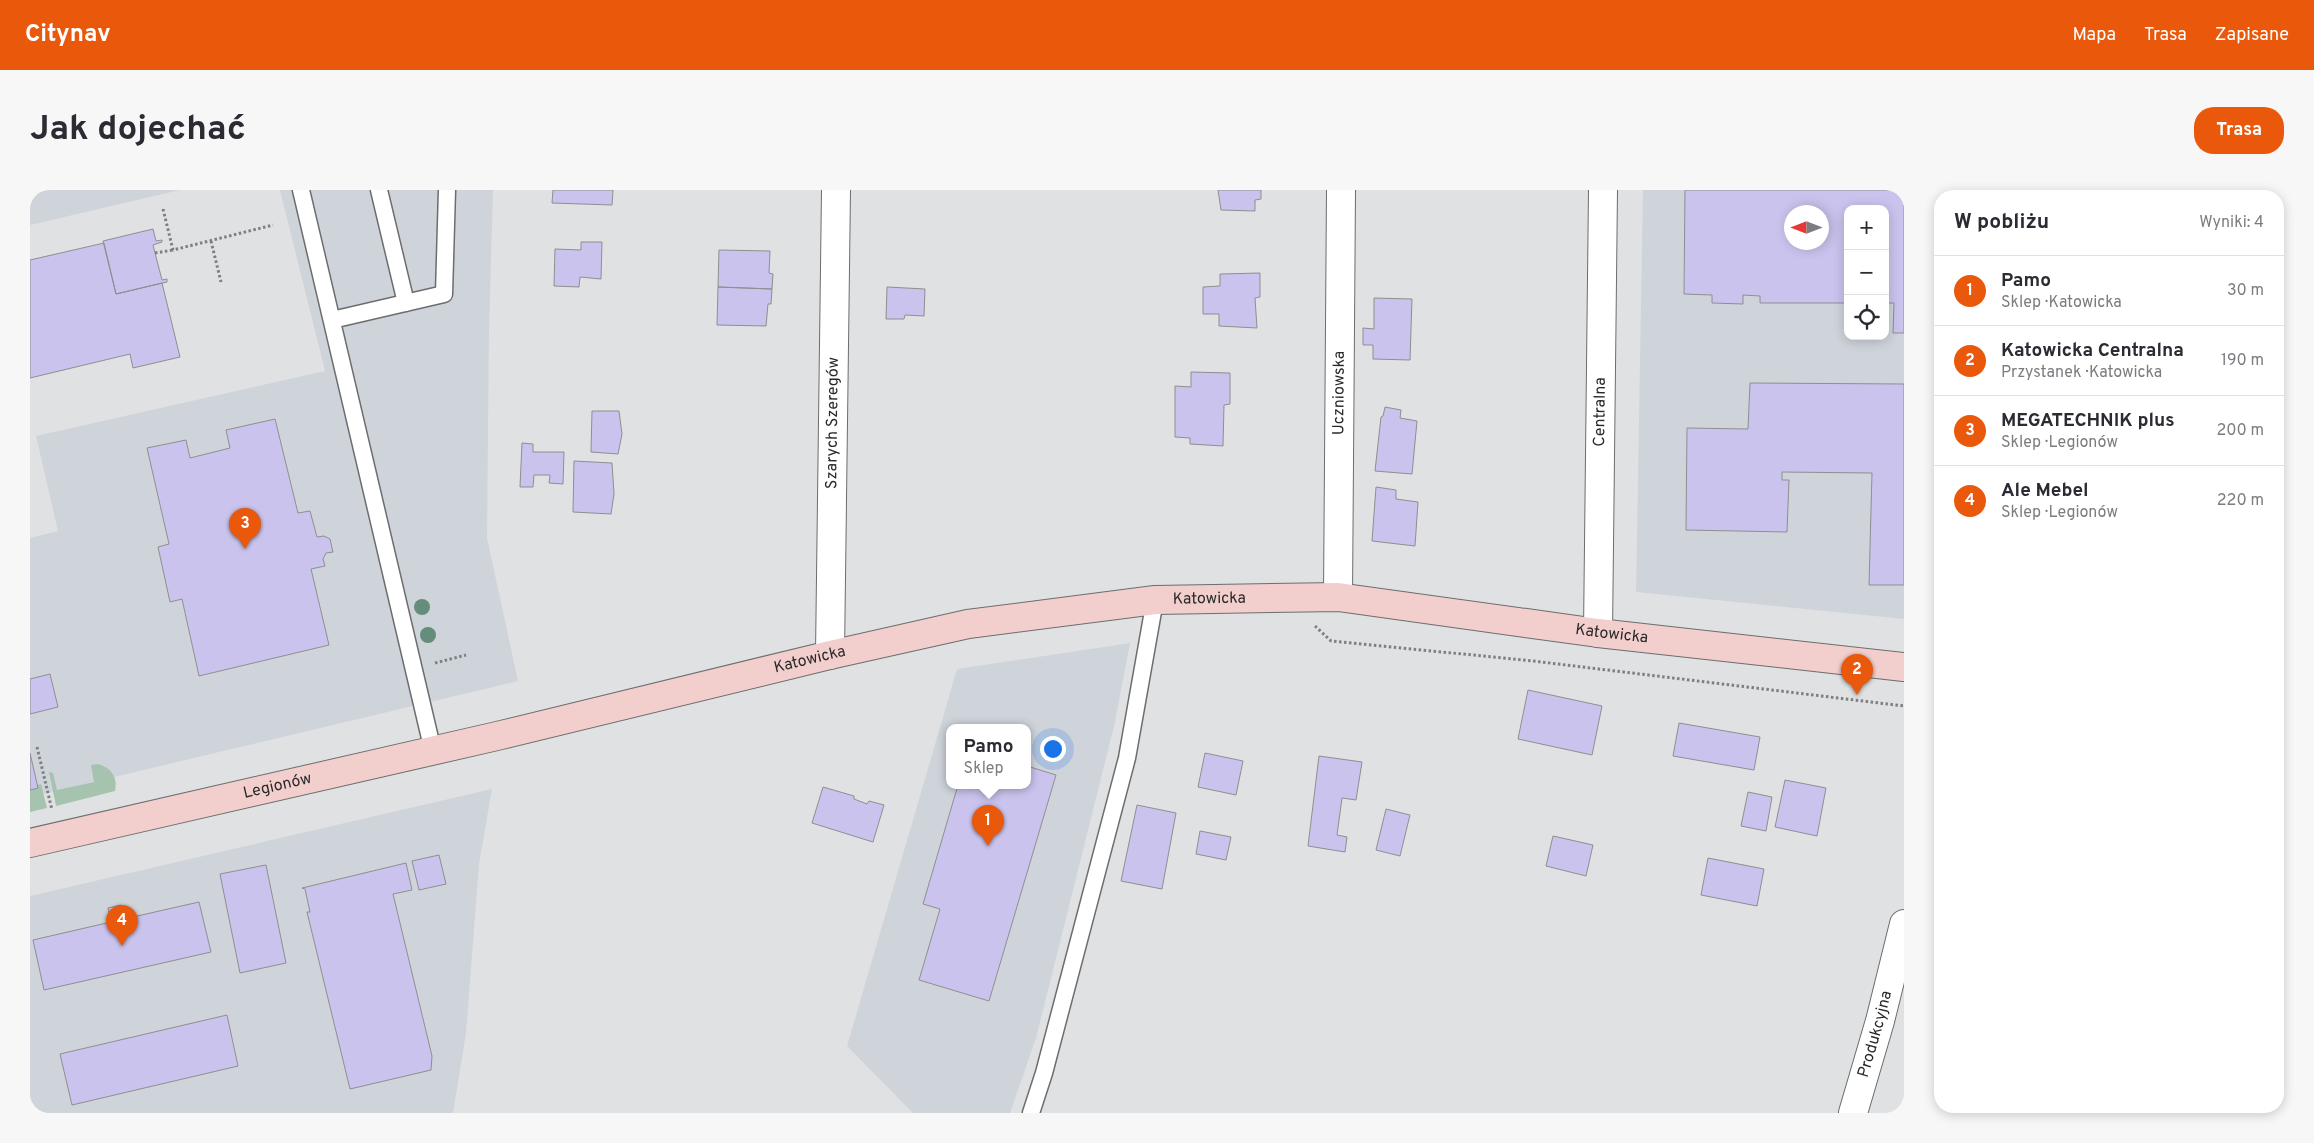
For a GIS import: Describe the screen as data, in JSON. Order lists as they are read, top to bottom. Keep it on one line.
{"streets":{"street":["Uczniowska","Centralna","Szarych Szeregów","Katowicka","Legionów","Produkcyjna"]},"crossings":[["Uczniowska","Katowicka"],["Centralna","Katowicka"],["Szarych Szeregów","Katowicka"],["Katowicka","Legionów"]],"north":"left","page":{"header":"Citynav","nav":["Mapa","Trasa","Zapisane"],"buttons":"Trasa","title":"Jak dojechać","heading":["W pobliżu","Wyniki: 4"],"map_buttons":["+","−"],"list":[{"mark":"1","name":"Pamo","note":"Sklep · Katowicka","value":"30 m"},{"mark":"2","name":"Katowicka Centralna","note":"Przystanek · Katowicka","value":"190 m"},{"mark":"3","name":"MEGATECHNIK plus","note":"Sklep · Legionów","value":"200 m"},{"mark":"4","name":"Ale Mebel","note":"Sklep · Legionów","value":"220 m"}],"pins":["3","2","1","4"],"popup":["Pamo","Sklep"]}}
